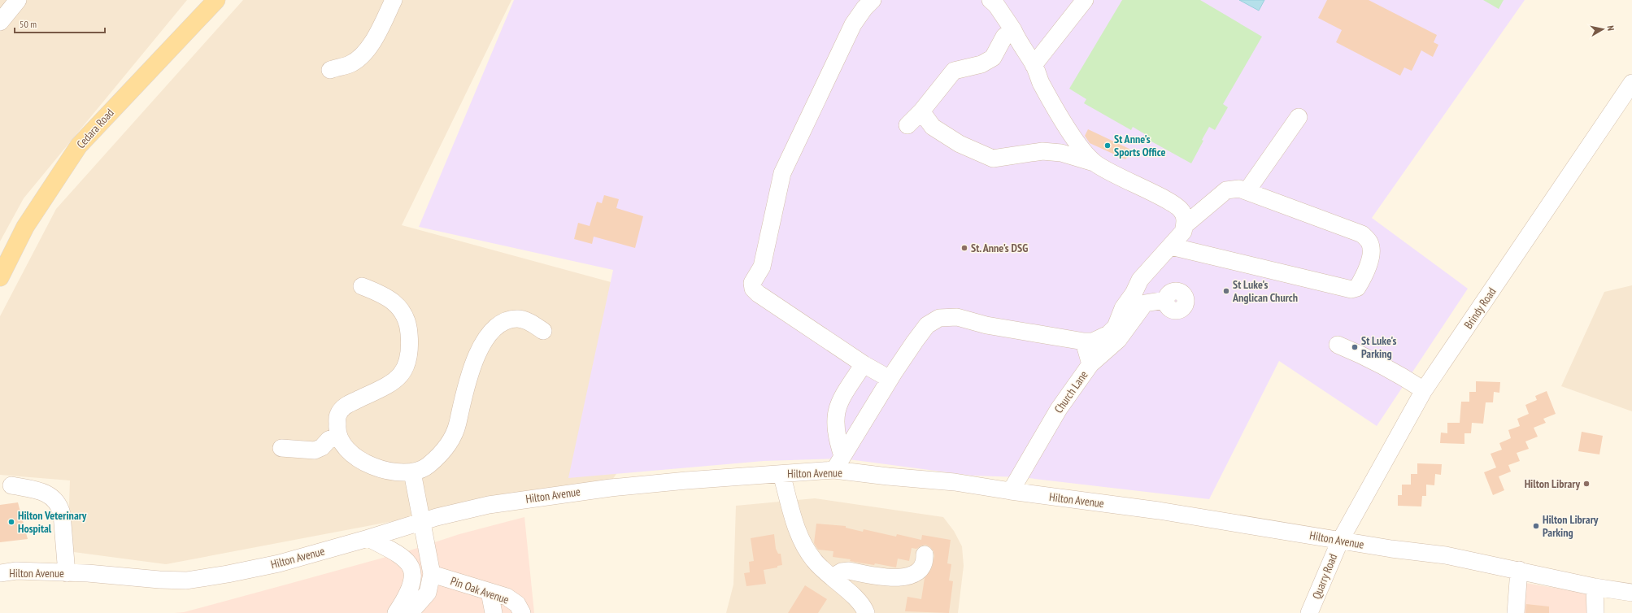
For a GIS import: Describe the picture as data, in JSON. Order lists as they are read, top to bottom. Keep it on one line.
{"streets":{"main road":["Cedara Road"],"street":["Brindy Road","Church Lane","Hilton Avenue","Quarry Road","Pin Oak Avenue"]},"crossings":[["Brindy Road","Hilton Avenue"],["Brindy Road","Quarry Road"],["Church Lane","Hilton Avenue"],["Hilton Avenue","Quarry Road"]],"places":["St Anne's Sports Office","St. Anne's DSG","St Luke's Anglican Church","St Luke's Parking","Hilton Library","Hilton Veterinary Hospital","Hilton Library Parking"],"scale_bar":"50 m","north":"right"}
